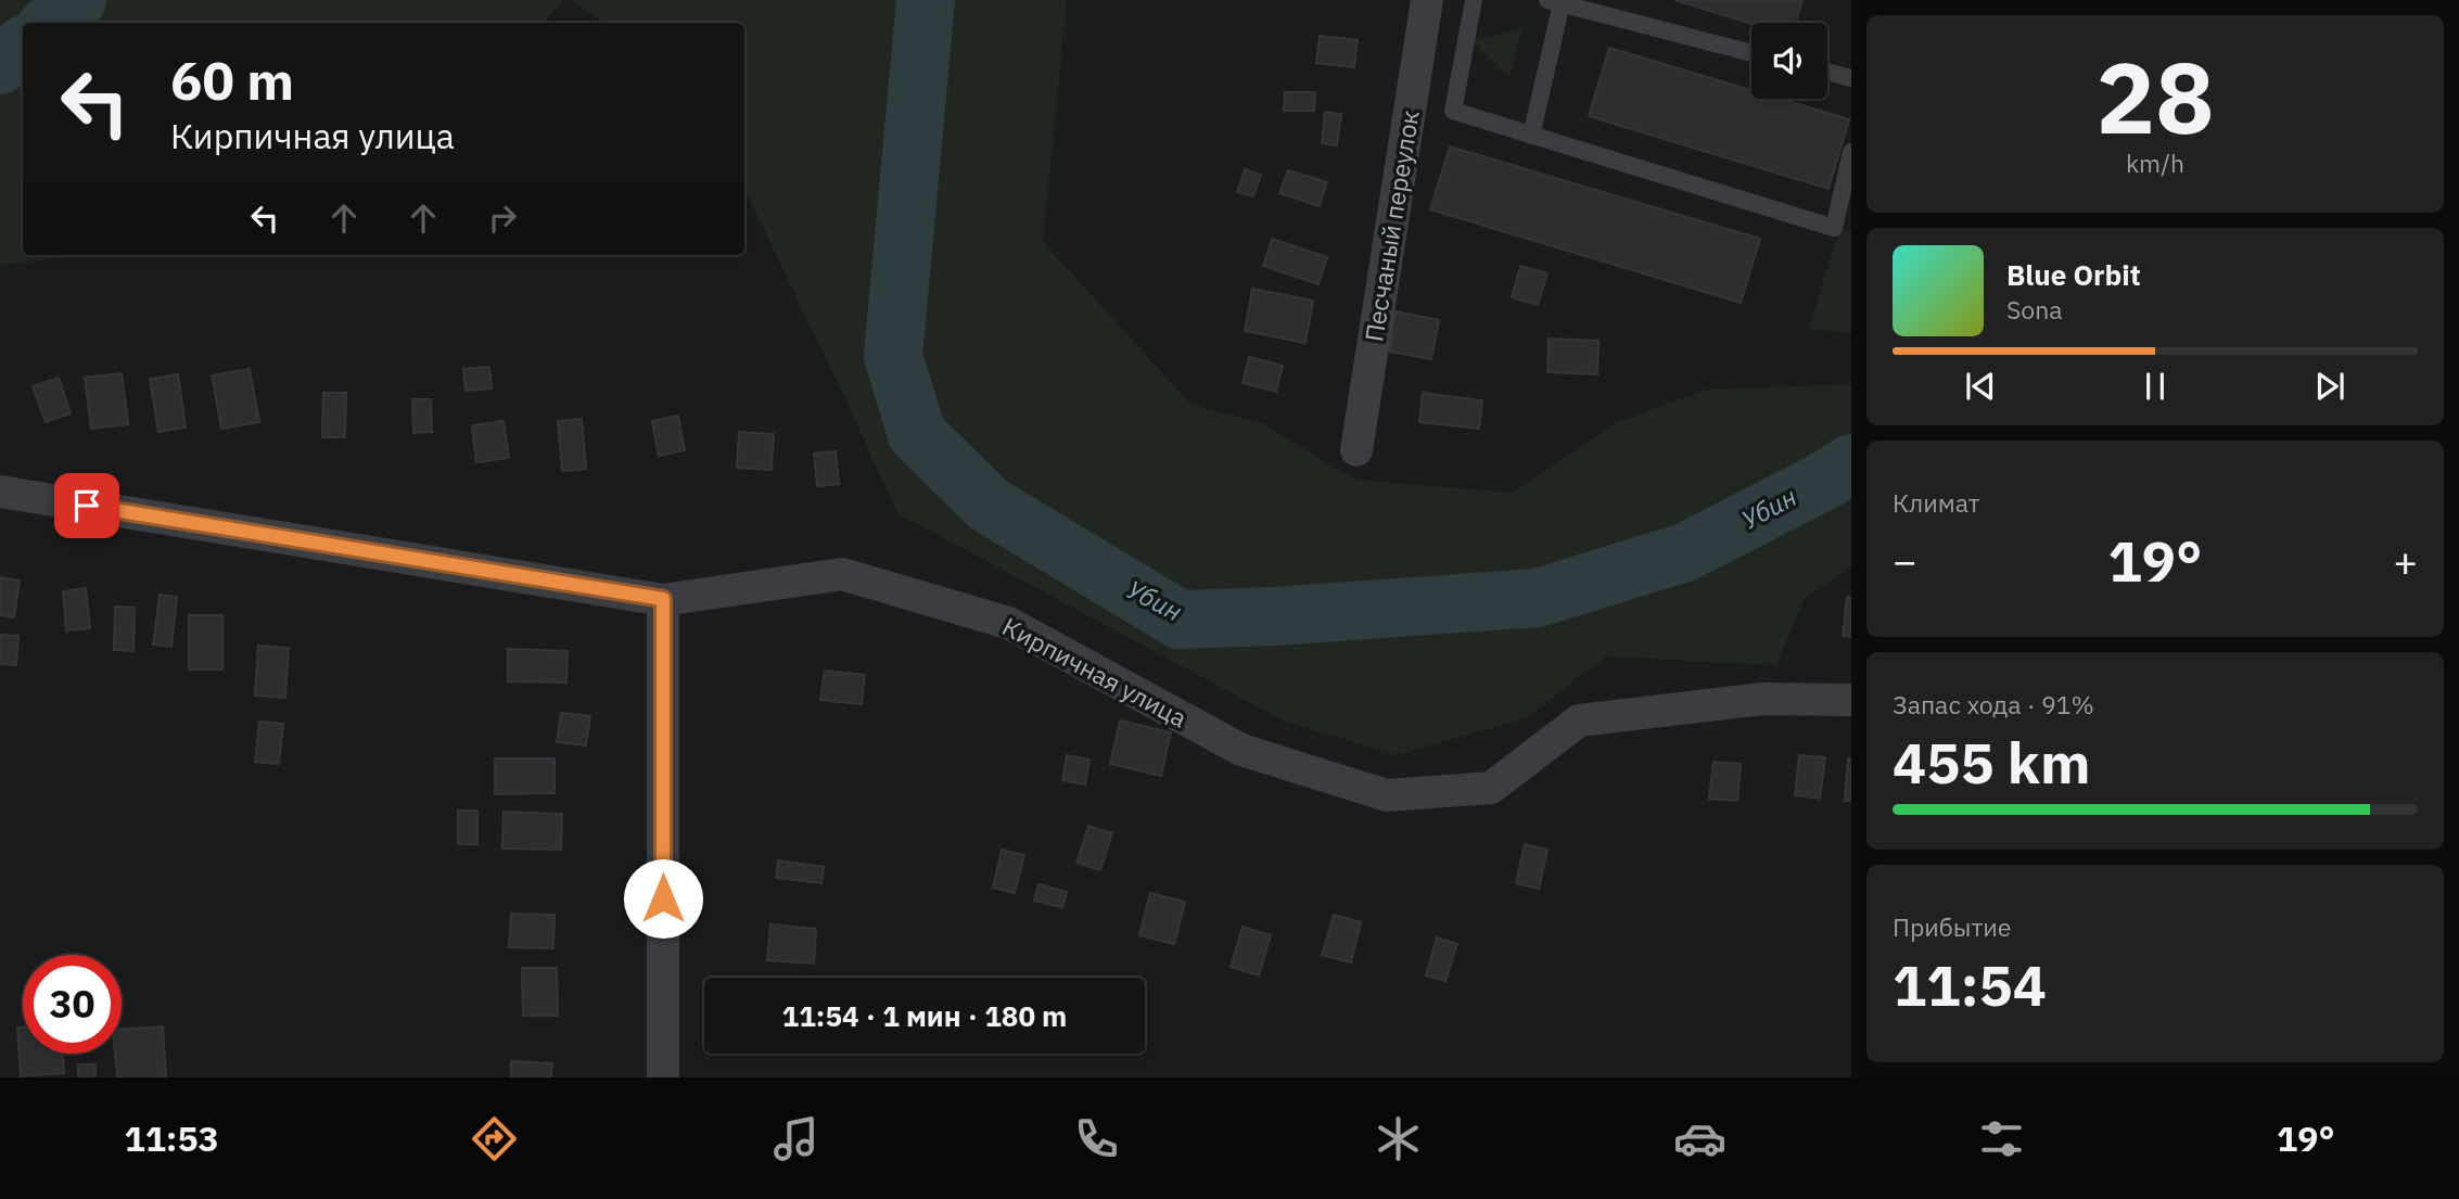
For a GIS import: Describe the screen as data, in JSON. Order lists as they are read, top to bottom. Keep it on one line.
{"streets":{"street":["Песчаный переулок","Кирпичная улица"]},"water":["Убин"],"page":{"tile":[["28","km/h"],"Климат",["Запас хода · 91%","455 km"],["Прибытие","11:54"]],"turn":["60 m","Кирпичная улица"],"song":["Blue Orbit","Sona"],"heat":["−","19°","+"],"limit":"30","trip":"11:54 · 1 мин · 180 m","tabs":["11:53","19°"]}}
